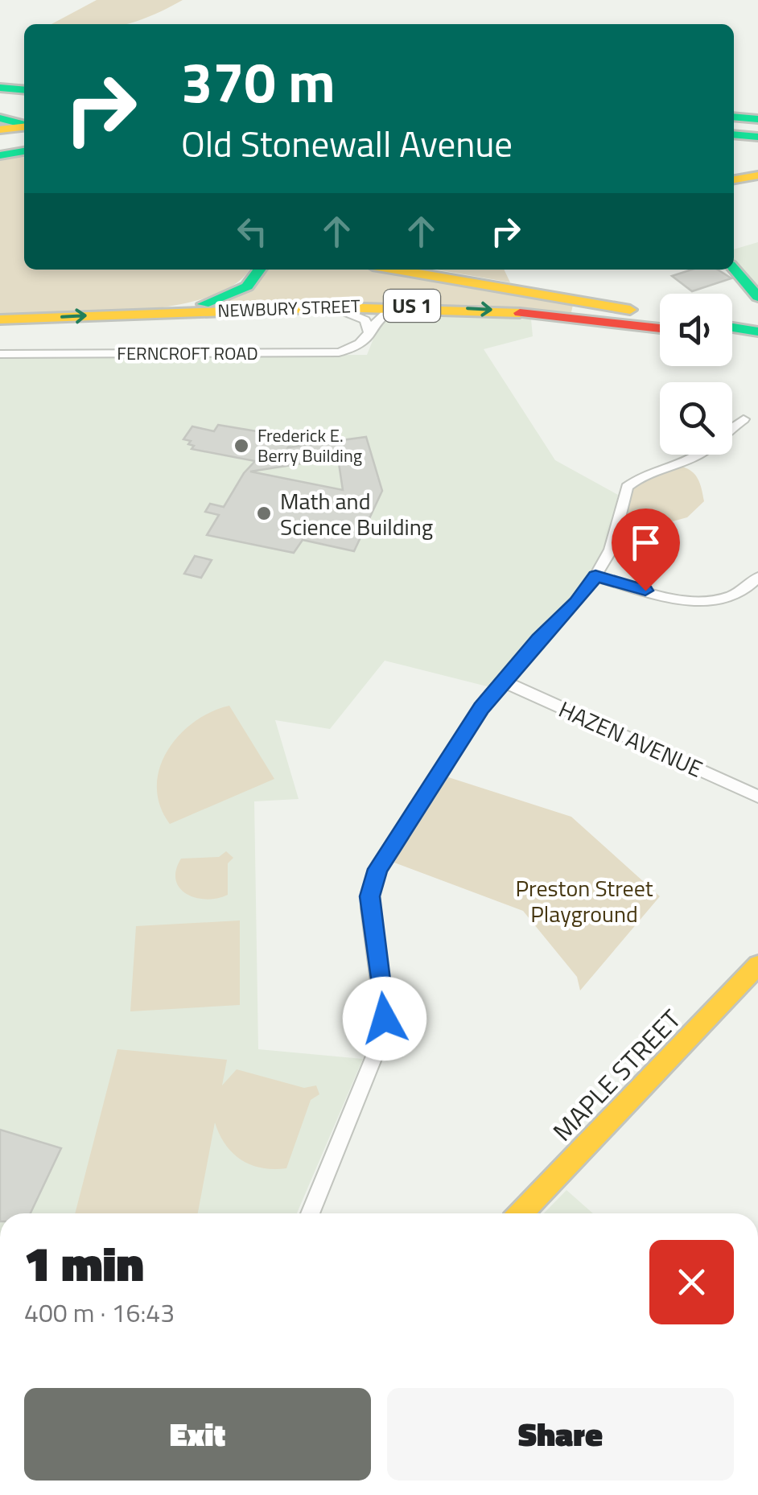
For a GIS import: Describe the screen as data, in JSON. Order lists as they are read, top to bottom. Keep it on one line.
{"streets":{"main road":["US 1","NEWBURY STREET","MAPLE STREET"],"street":["FERNCROFT ROAD","HAZEN AVENUE"]},"crossings":[["NEWBURY STREET","FERNCROFT ROAD"]],"parks":["Preston Street Playground"],"places":["Frederick E. Berry Building","Math and Science Building"],"page":{"turn":["370 m","Old Stonewall Avenue"],"heading":["1 min","400 m · 16:43"],"buttons":["Exit","Share"]}}
